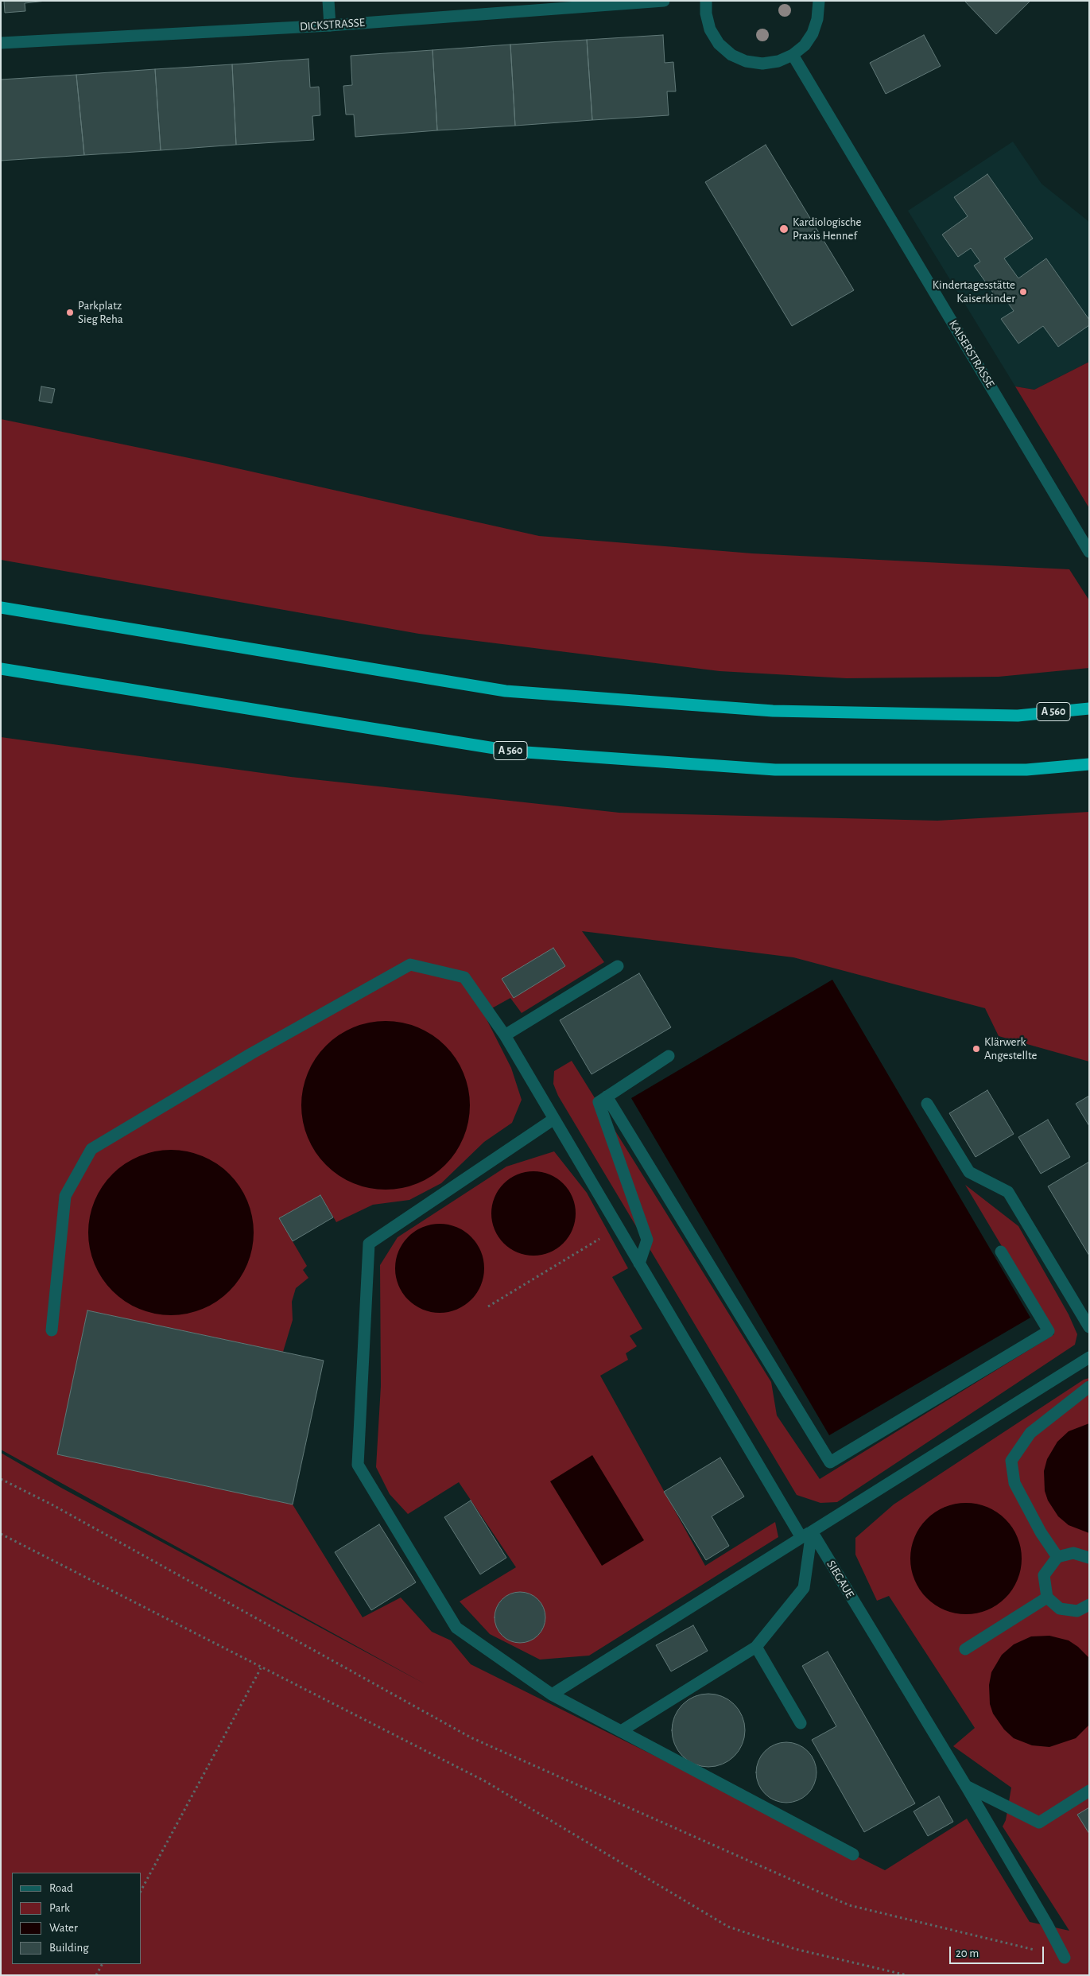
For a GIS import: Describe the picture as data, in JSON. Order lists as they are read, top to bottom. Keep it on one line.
{"streets":{"highway":["A 560"],"street":["DICKSTRASSE","KAISERSTRASSE","SIEGAUE"]},"places":["Kardiologische Praxis Hennef","Kindertagesstätte Kaiserkinder","Parkplatz Sieg Reha","Klärwerk Angestellte"],"legend":["Road","Park","Water","Building"],"scale_bar":"20 m"}
